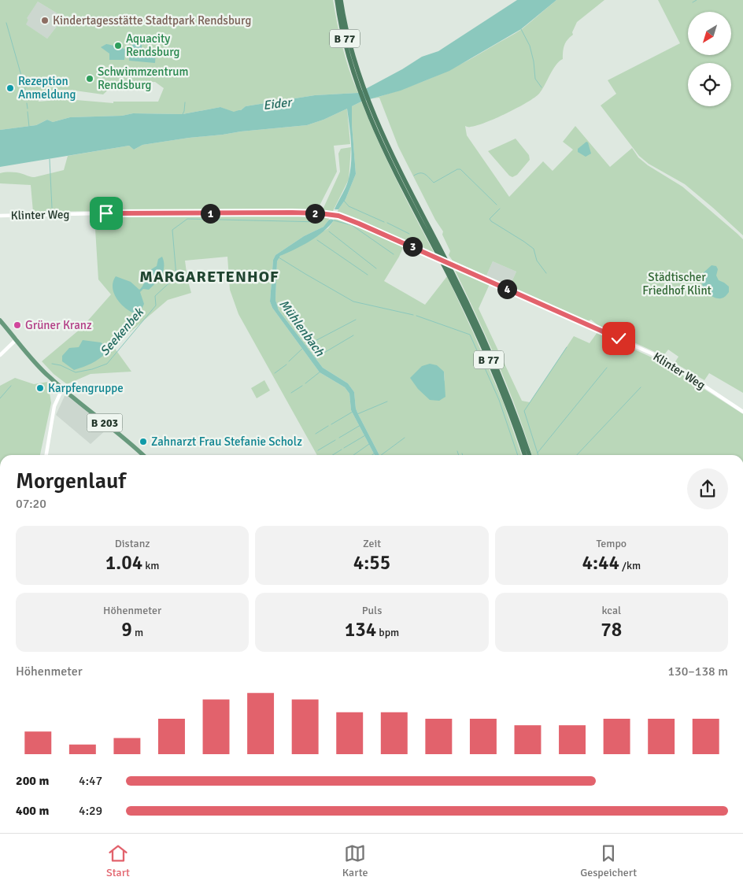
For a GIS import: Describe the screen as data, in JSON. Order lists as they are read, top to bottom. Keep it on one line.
{"streets":{"highway":["B 77"],"main road":["B 203"],"street":["Klinter Weg"]},"districts":["MARGARETENHOF"],"water":["Eider","Mühlenbach","Seekenbek"],"parks":["Städtischer Friedhof Klint"],"places":["Kindertagesstätte Stadtpark Rendsburg","Aquacity Rendsburg","Schwimmzentrum Rendsburg","Rezeption Anmeldung","Grüner Kranz","Karpfengruppe","Zahnarzt Frau Stefanie Scholz"],"north":"bottom left","page":{"pins":["1","2","3","4"],"heading":["Morgenlauf","07:20"],"stats":[["Distanz","1.04 km"],["Zeit","4:55"],["Tempo","4:44 /km"],["Höhenmeter","9 m"],["Puls","134 bpm"],["kcal","78"]],"chart":["Höhenmeter","130–138 m"],"list":[{"name":"200 m","note":"4:47"},{"name":"400 m","note":"4:29"}],"tabs":["Start","Karte","Gespeichert"]}}
